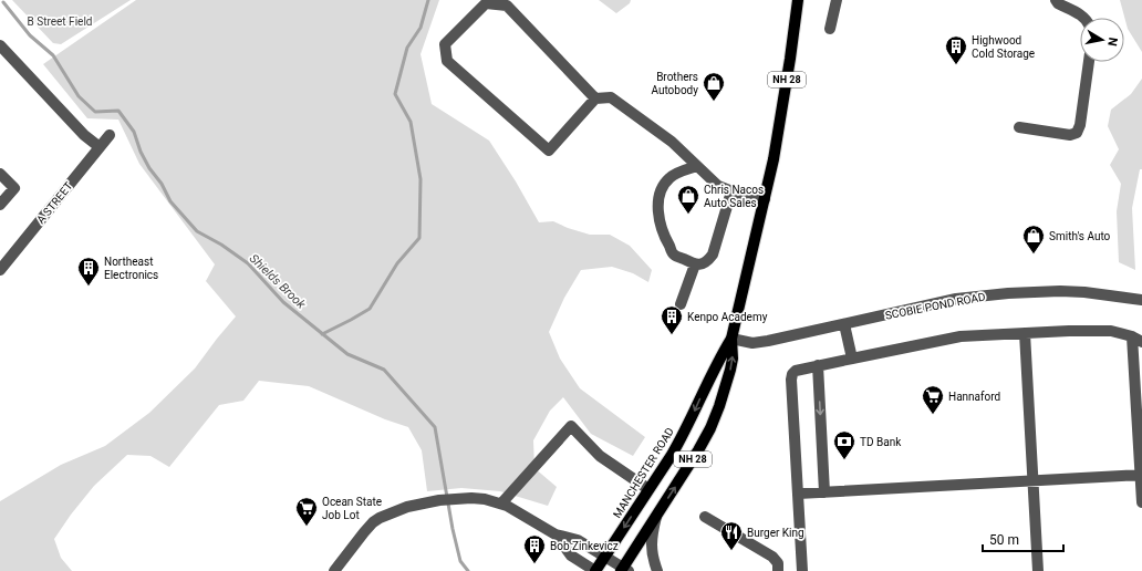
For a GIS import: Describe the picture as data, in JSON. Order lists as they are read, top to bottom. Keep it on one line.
{"streets":{"main road":["NH 28","MANCHESTER ROAD"],"street":["A STREET","SCOBIE POND ROAD"]},"crossings":[["SCOBIE POND ROAD","MANCHESTER ROAD"]],"water":["Shields Brook"],"parks":["B Street Field"],"places":{"building":["Highwood Cold Storage","Northeast Electronics","Kenpo Academy","Bob Zinkevicz"],"shop":["Brothers Autobody","Chris Nacos Auto Sales","Smith's Auto"],"supermarket":["Hannaford","Ocean State Job Lot"],"bank":["TD Bank"],"restaurant":["Burger King"]},"scale_bar":"50 m","north":"right"}
